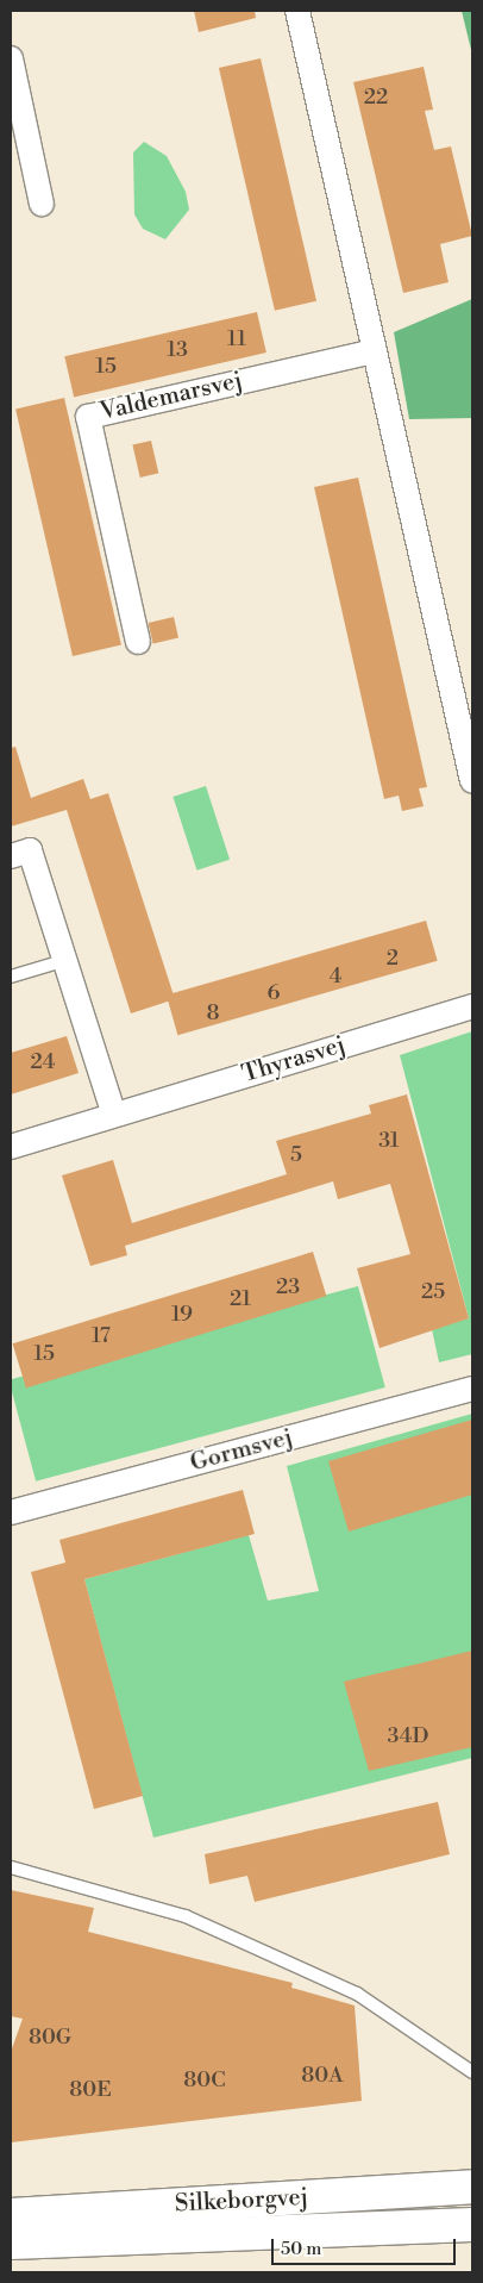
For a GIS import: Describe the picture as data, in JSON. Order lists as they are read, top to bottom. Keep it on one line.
{"streets":{"main road":["Silkeborgvej"],"street":["Valdemarsvej","Thyrasvej","Gormsvej"]},"house_numbers":["22","11","13","15","2","4","6","8","24","31","5","23","25","21","19","17","15","34D","80G","80A","80C","80E"],"scale_bar":"50 m"}
